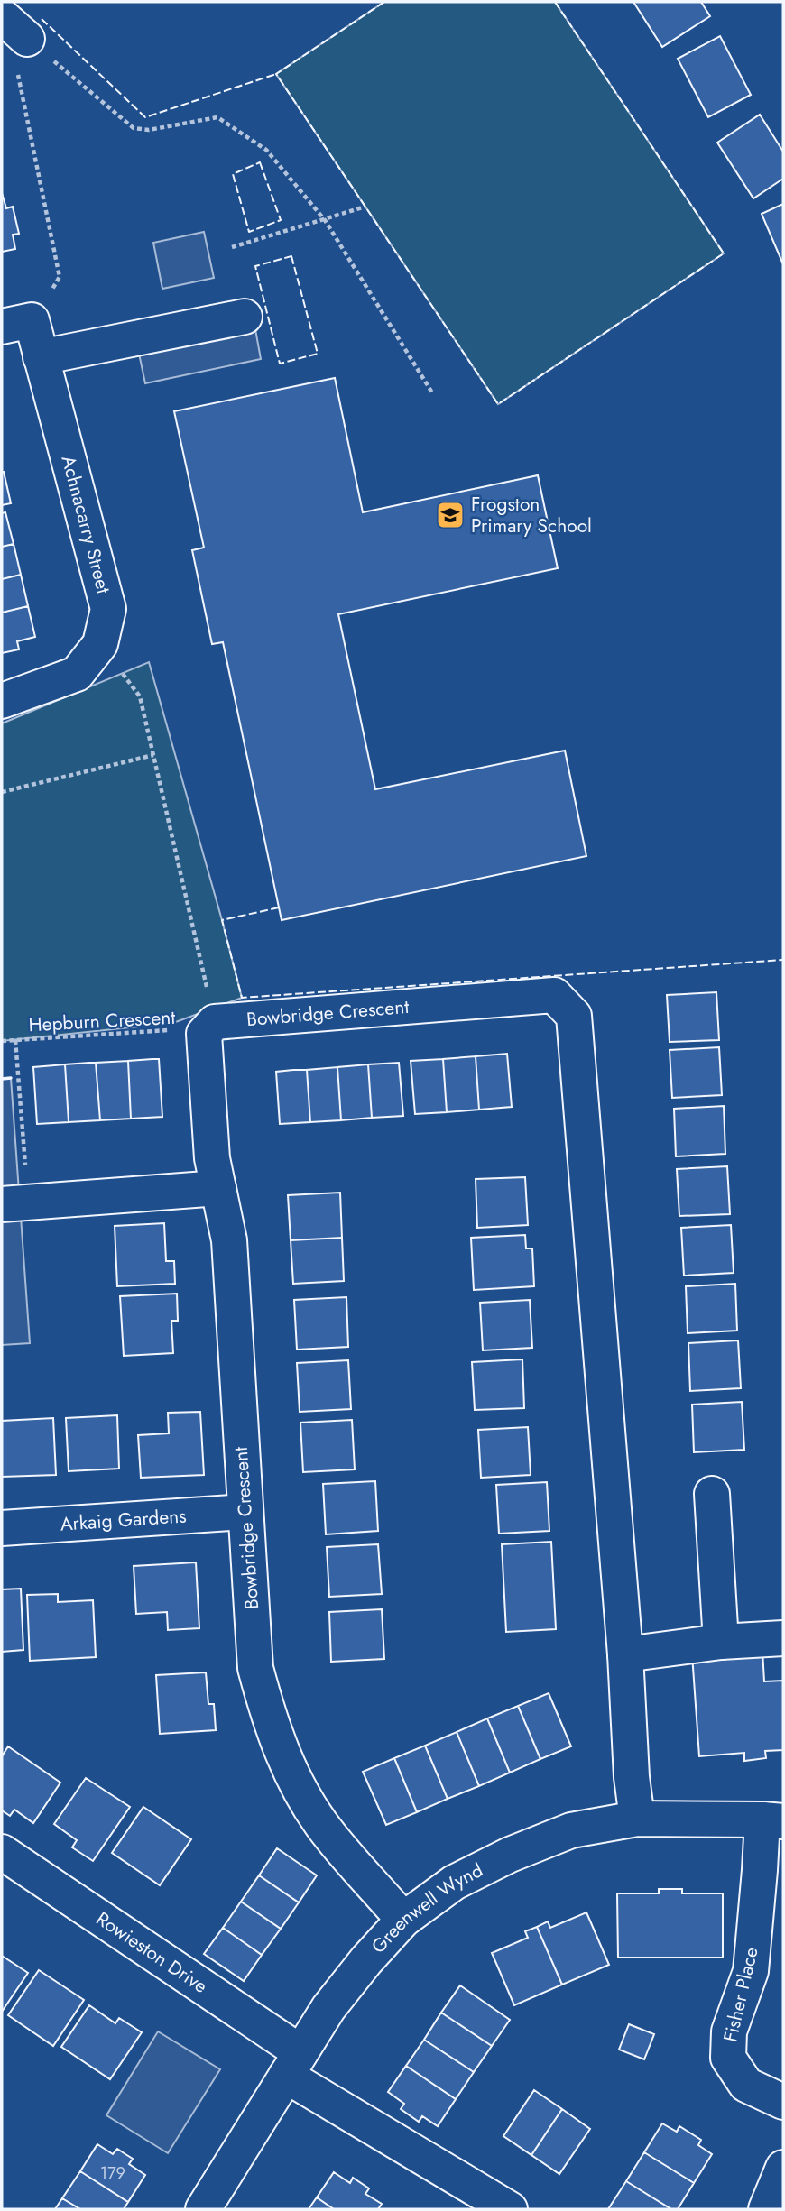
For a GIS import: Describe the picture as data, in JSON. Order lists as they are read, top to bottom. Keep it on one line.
{"streets":{"street":["Achnacarry Street","Bowbridge Crescent","Arkaig Gardens","Greenwell Wynd","Rowieston Drive","Fisher Place"],"path":["Hepburn Crescent"]},"crossings":[["Bowbridge Crescent","Hepburn Crescent"],["Bowbridge Crescent","Arkaig Gardens"],["Bowbridge Crescent","Greenwell Wynd"],["Greenwell Wynd","Rowieston Drive"],["Greenwell Wynd","Fisher Place"]],"places":{"school or university":["Frogston Primary School"]},"house_numbers":["179"]}
